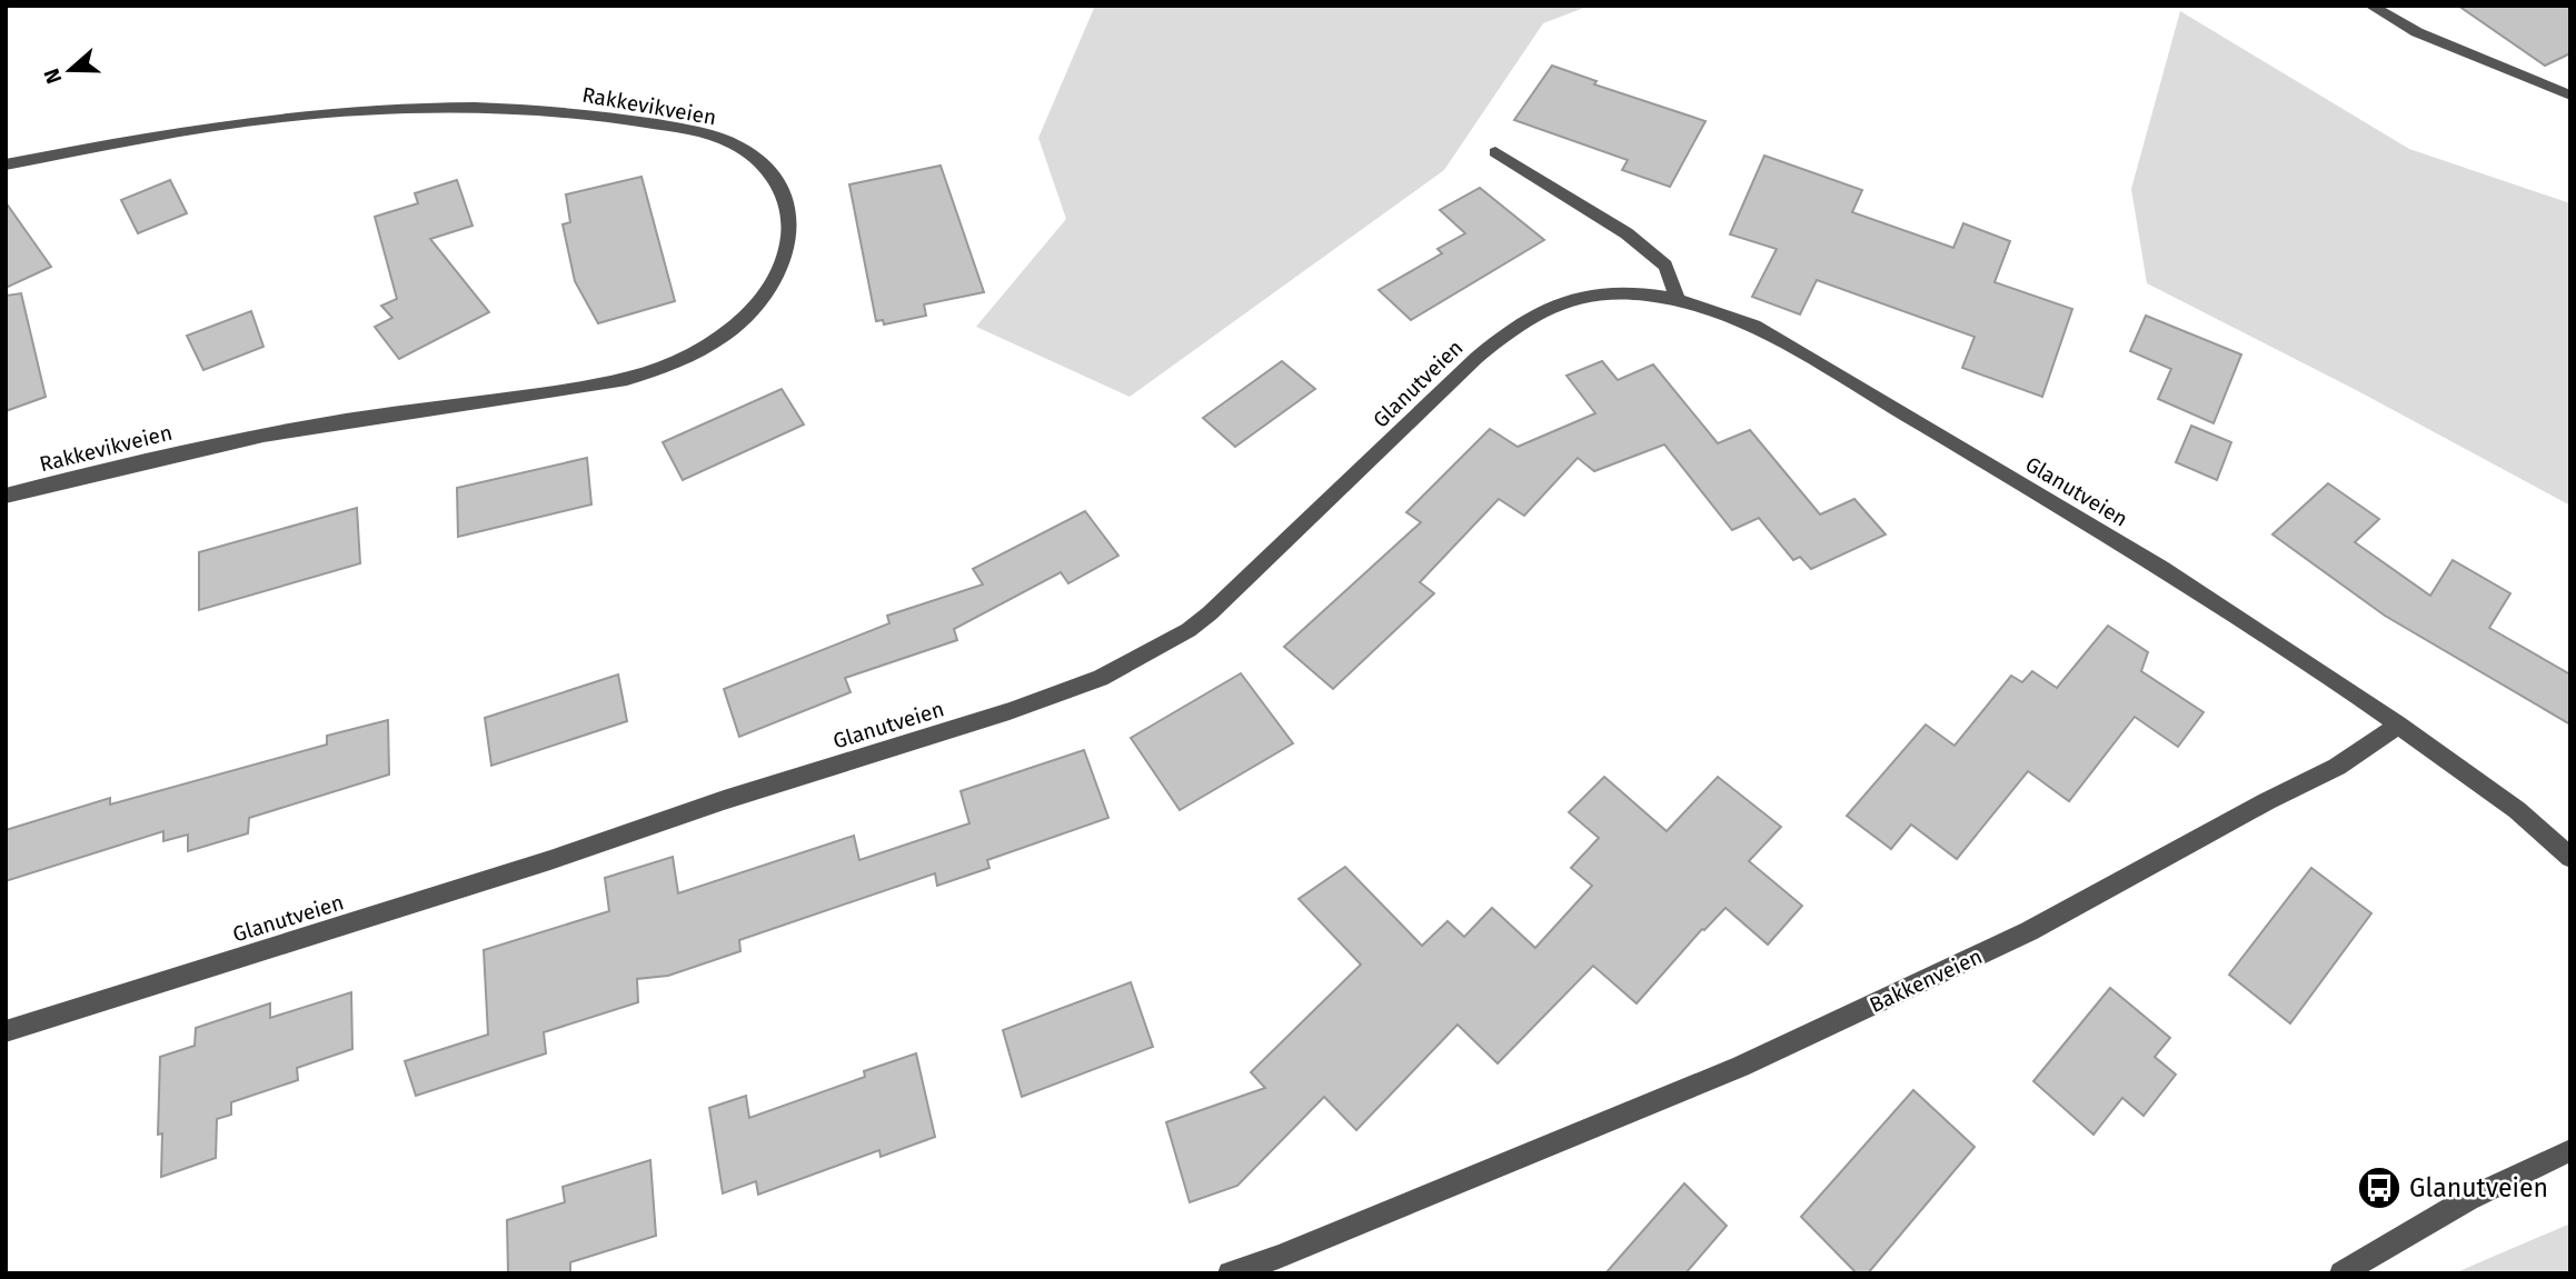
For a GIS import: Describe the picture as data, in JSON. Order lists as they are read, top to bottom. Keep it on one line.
{"streets":{"street":["Rakkevikveien","Glanutveien","Bakkenveien"]},"crossings":[["Glanutveien","Bakkenveien"]],"places":{"bus stop":["Glanutveien"]},"north":"left"}
